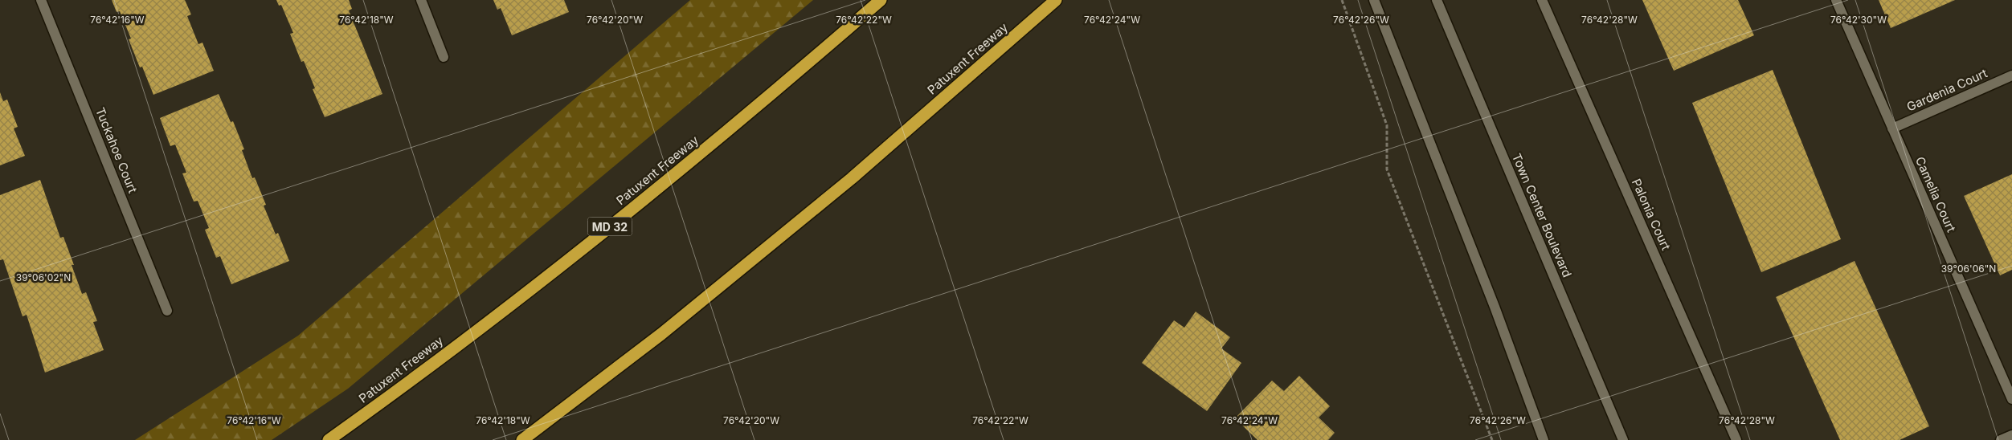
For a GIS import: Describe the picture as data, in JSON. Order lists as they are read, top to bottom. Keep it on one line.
{"streets":{"highway":["Patuxent Freeway","MD 32"],"street":["Gardenia Court","Tuckahoe Court","Camelia Court","Palonia Court","Town Center Boulevard"]},"crossings":[["Gardenia Court","Camelia Court"]],"coordinates":["76°42'16\"W","76°42'18\"W","76°42'20\"W","76°42'22\"W","76°42'24\"W","76°42'26\"W","76°42'28\"W","76°42'30\"W","39°06'06\"N","39°06'02\"N"]}
